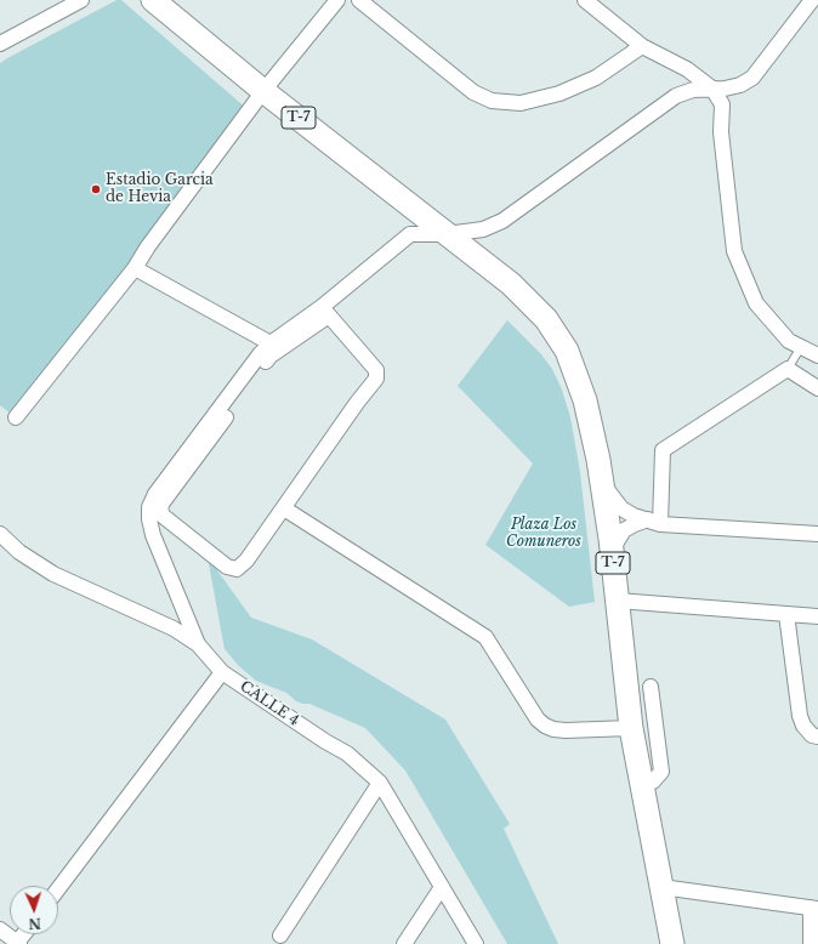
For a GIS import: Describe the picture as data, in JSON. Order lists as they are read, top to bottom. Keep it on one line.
{"streets":{"main road":["T-7"],"street":["CALLE 4"]},"parks":["Plaza Los Comuneros"],"places":["Estadio Garcia de Hevia"],"north":"bottom"}
